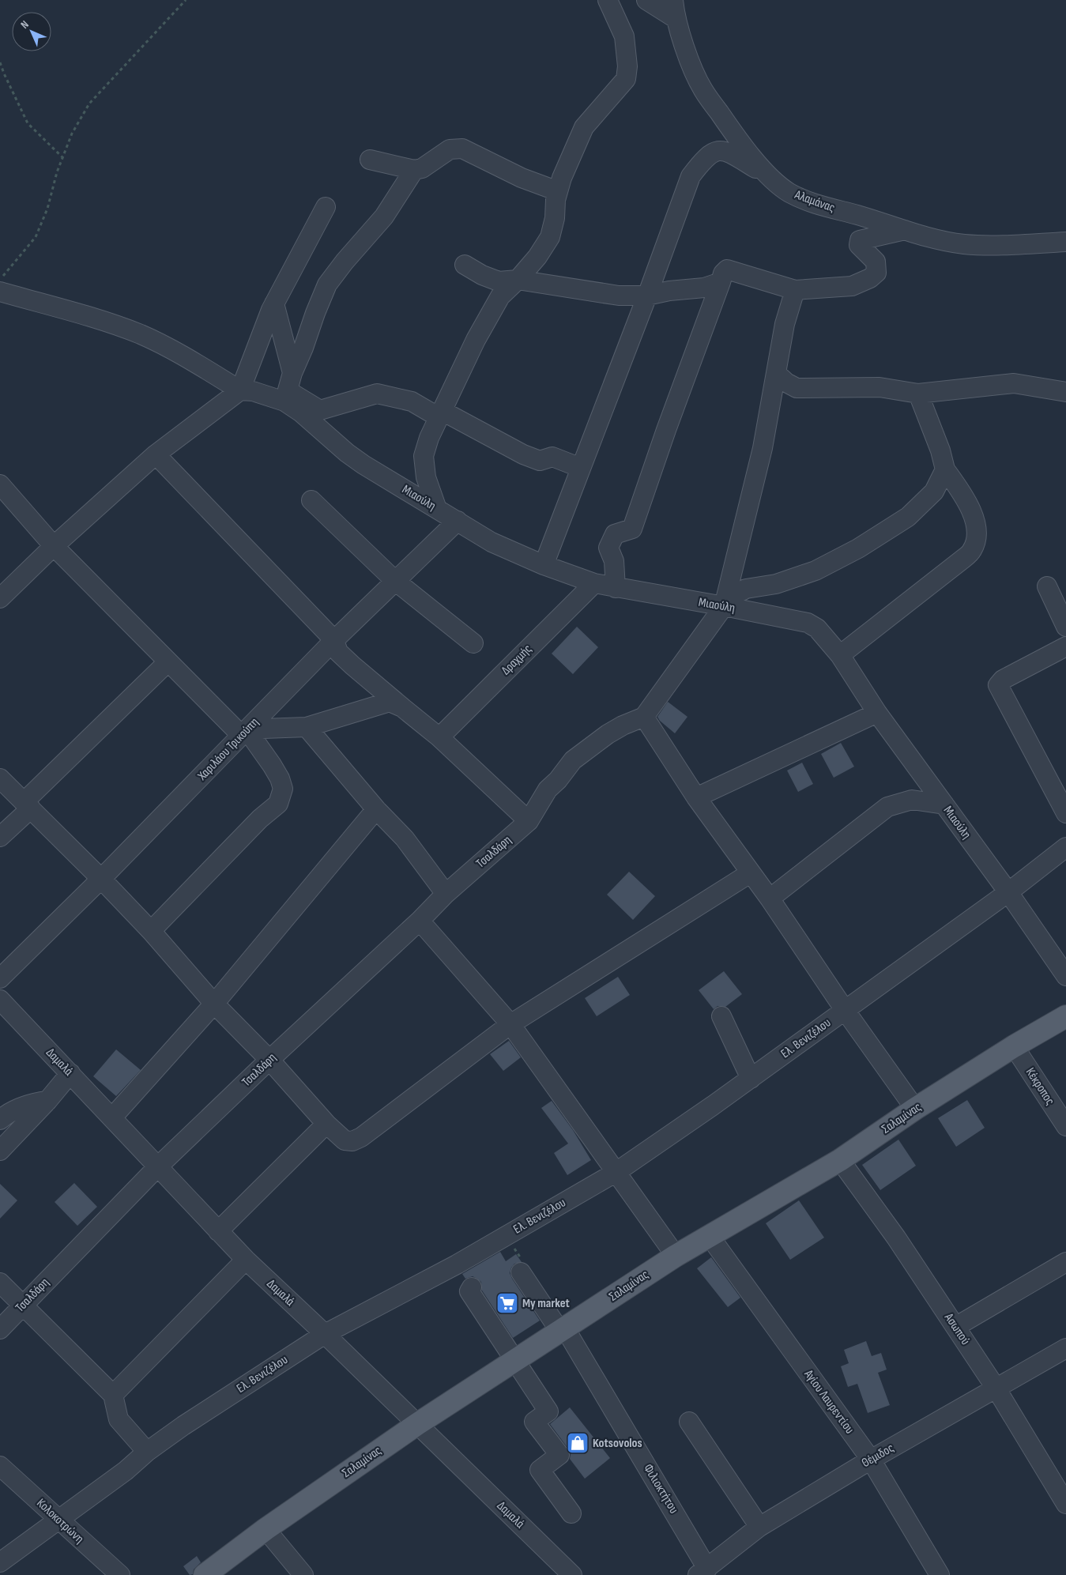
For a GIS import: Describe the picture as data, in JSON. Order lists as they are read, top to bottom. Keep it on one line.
{"streets":{"main road":["Σαλαμίνας"],"street":["Αλαμάνας","Μιαούλη","Δραχμής","Χαριλάου Τρικούπη","Τσαλδάρη","Ελ. Βενιζέλου","Δαμαλά","Κέκροπος","Ασωπού","Αγίου Λαυρεντίου","Θέμιδος","Φιλιοκτήτου","Κολοκοτρώνη"]},"crossings":[["Μιαούλη","Δραχμής"],["Μιαούλη","Χαριλάου Τρικούπη"],["Μιαούλη","Ελ. Βενιζέλου"],["Τσαλδάρη","Δαμαλά"],["Ελ. Βενιζέλου","Δαμαλά"],["Ελ. Βενιζέλου","Κολοκοτρώνη"],["Δαμαλά","Σαλαμίνας"],["Κέκροπος","Σαλαμίνας"],["Σαλαμίνας","Ασωπού"],["Σαλαμίνας","Αγίου Λαυρεντίου"],["Σαλαμίνας","Φιλιοκτήτου"],["Ασωπού","Θέμιδος"],["Αγίου Λαυρεντίου","Θέμιδος"],["Θέμιδος","Φιλιοκτήτου"]],"places":{"supermarket":["My market"],"shop":["Kotsovolos"]},"north":"top left"}
